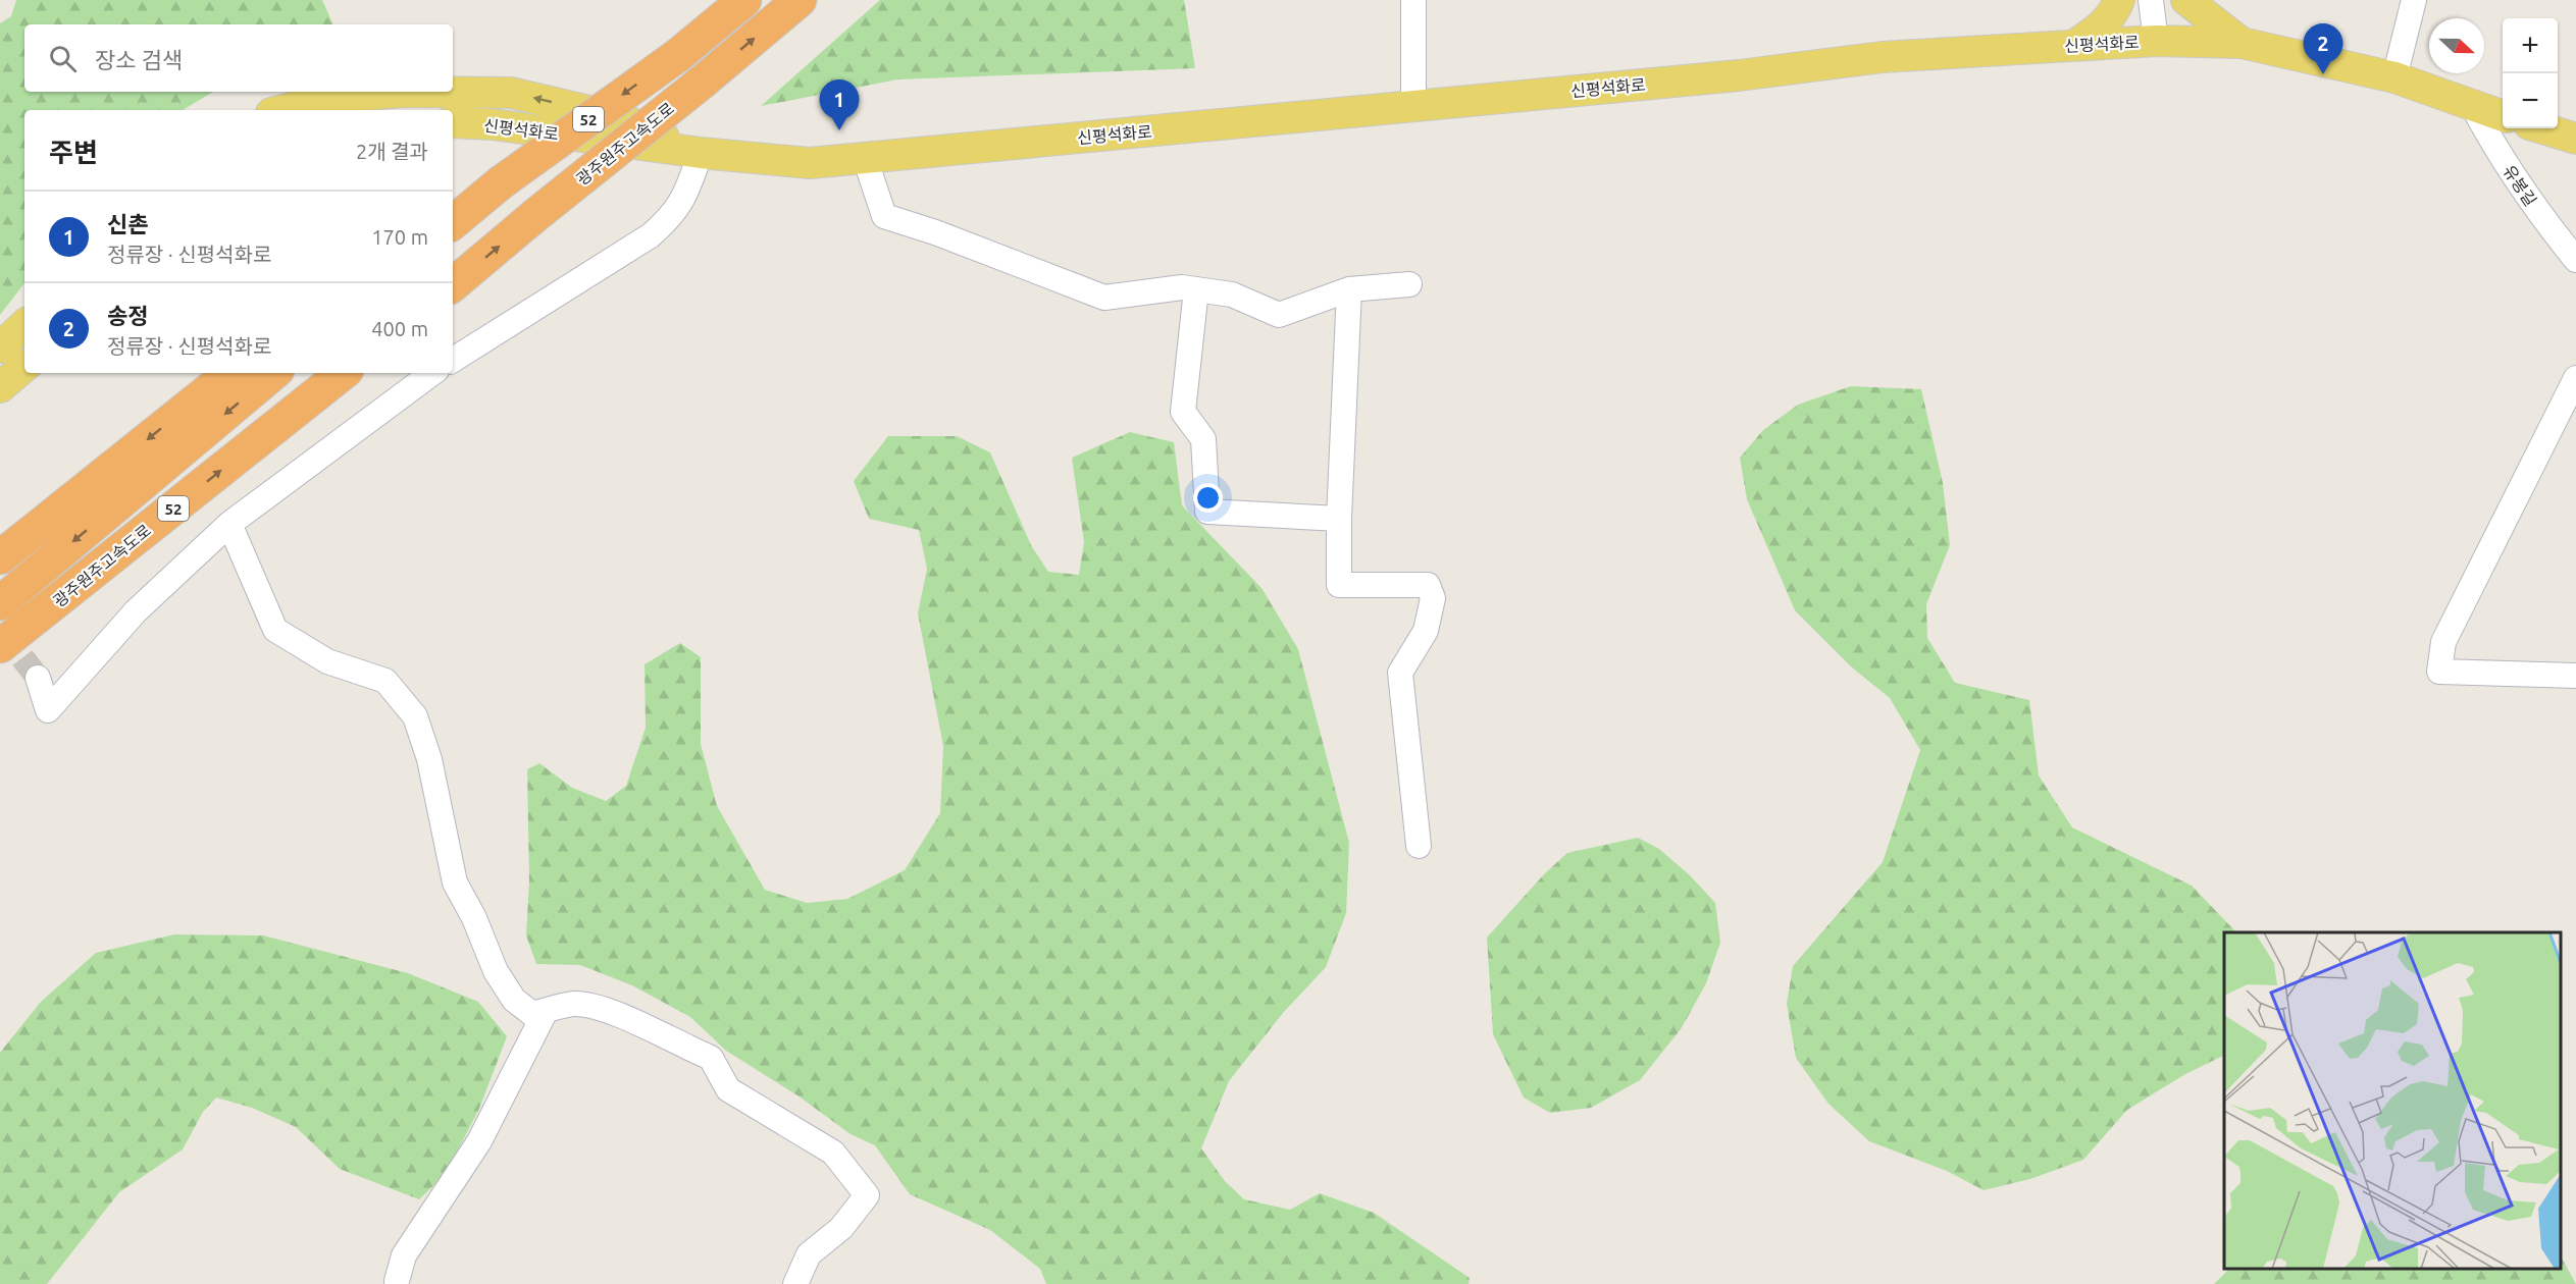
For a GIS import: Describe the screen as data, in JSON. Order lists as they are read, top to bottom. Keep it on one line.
{"streets":{"highway":["52","광주원주고속도로"],"main road":["신평석화로"],"street":["유봉길"]},"crossings":[["신평석화로","유봉길"]],"north":"right","page":{"map_buttons":["+","−"],"pins":["2","1"],"search":"장소 검색","heading":["주변","2개 결과"],"list":[{"mark":"1","name":"신촌","note":"정류장 · 신평석화로","value":"170 m"},{"mark":"2","name":"송정","note":"정류장 · 신평석화로","value":"400 m"}]}}
